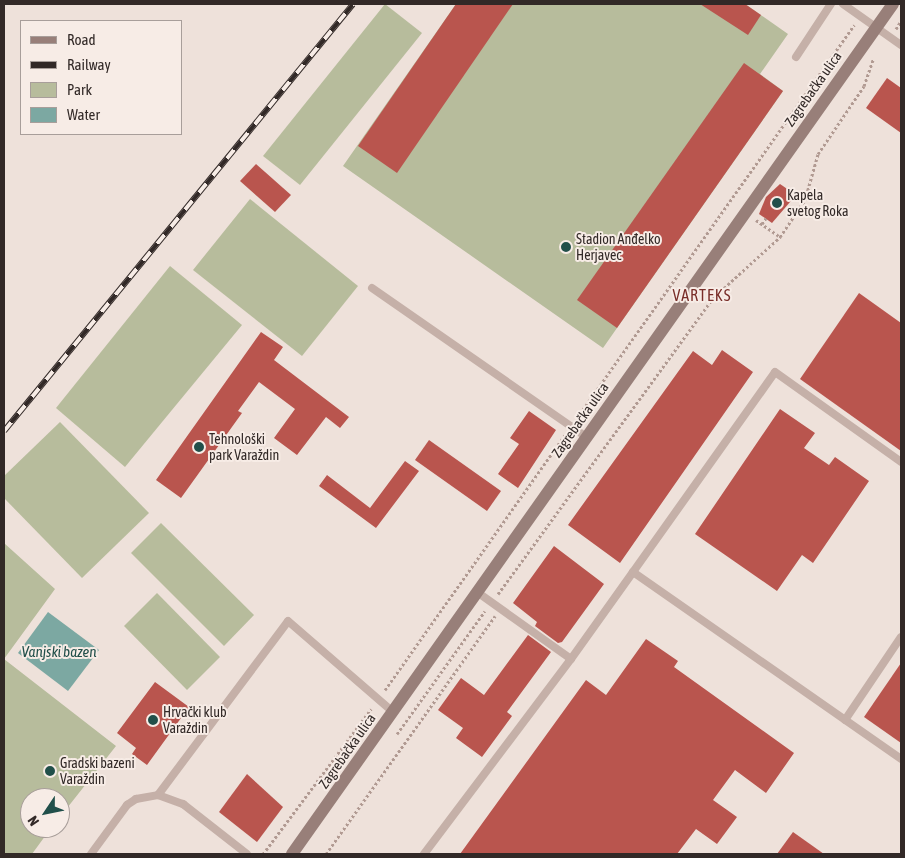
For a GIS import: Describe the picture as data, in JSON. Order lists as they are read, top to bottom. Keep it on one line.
{"streets":{"main road":["Zagrebačka ulica"]},"districts":["VARTEKS"],"water":["Vanjski bazen"],"places":["Kapela svetog Roka","Stadion Anđelko Herjavec","Tehnološki park Varaždin","Hrvački klub Varaždin","Gradski bazeni Varaždin"],"legend":["Road","Railway","Park","Water"],"north":"bottom left"}
